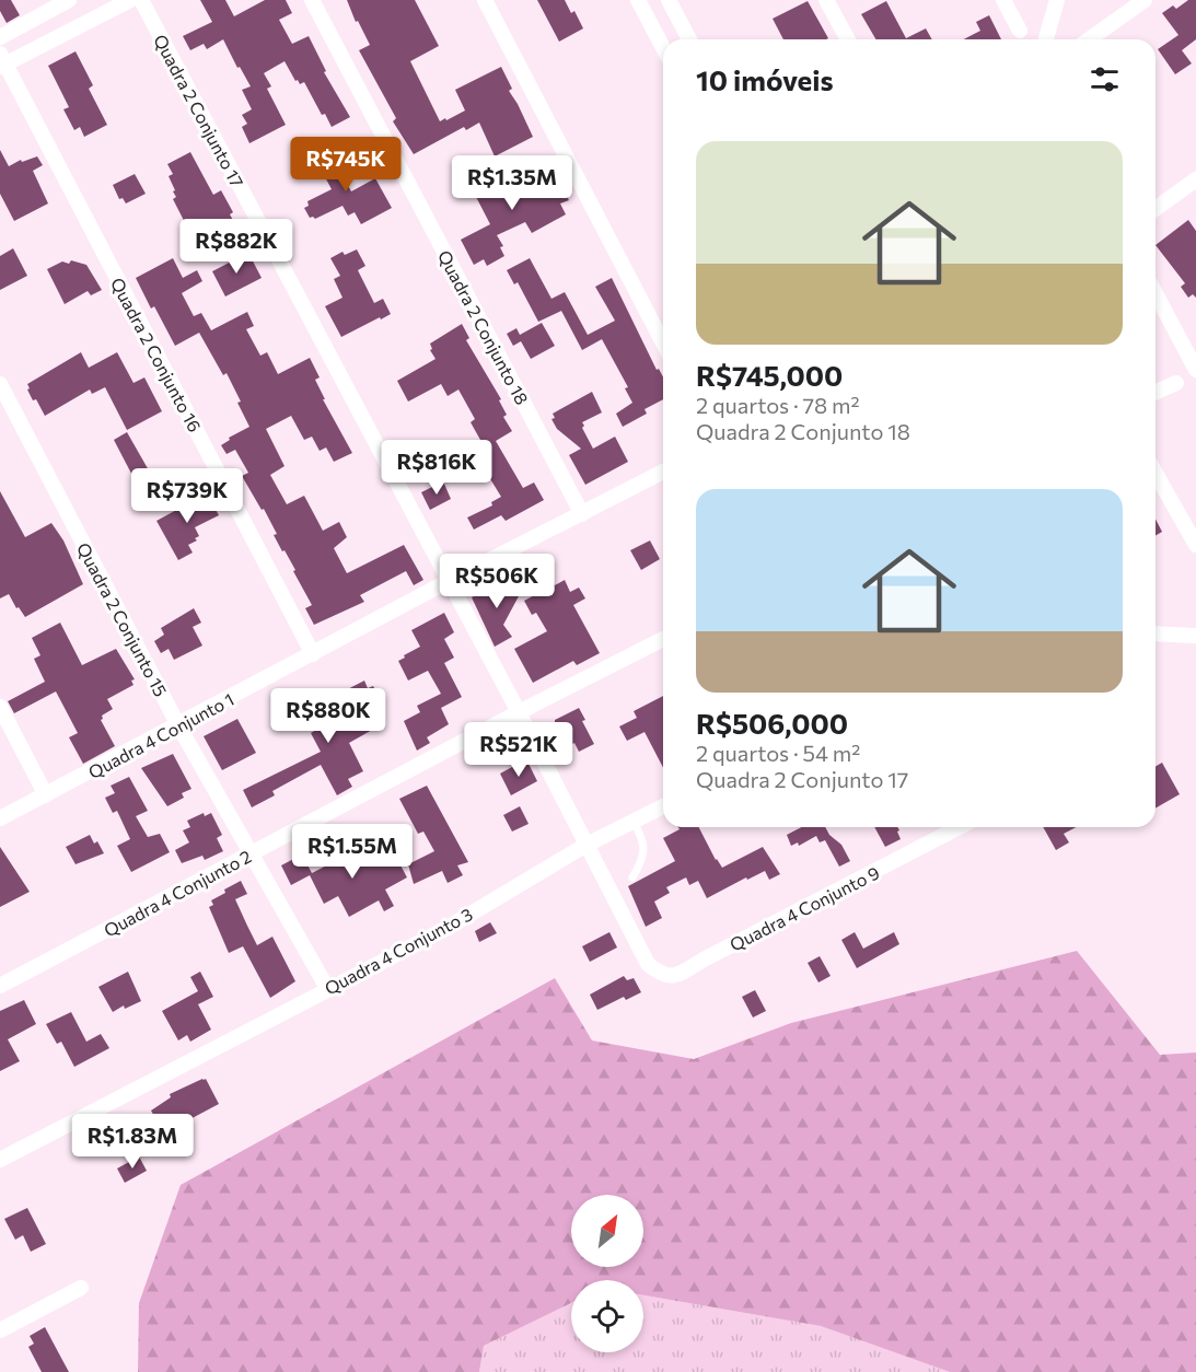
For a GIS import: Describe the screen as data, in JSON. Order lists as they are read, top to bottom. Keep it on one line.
{"streets":{"street":["Quadra 2 Conjunto 17","Quadra 2 Conjunto 18","Quadra 2 Conjunto 16","Quadra 2 Conjunto 15","Quadra 4 Conjunto 1","Quadra 4 Conjunto 2","Quadra 4 Conjunto 9","Quadra 4 Conjunto 3"]},"crossings":[["Quadra 2 Conjunto 17","Quadra 4 Conjunto 1"],["Quadra 2 Conjunto 17","Quadra 4 Conjunto 2"],["Quadra 2 Conjunto 17","Quadra 4 Conjunto 9"],["Quadra 2 Conjunto 17","Quadra 4 Conjunto 3"],["Quadra 2 Conjunto 18","Quadra 4 Conjunto 1"],["Quadra 2 Conjunto 16","Quadra 4 Conjunto 1"],["Quadra 2 Conjunto 15","Quadra 4 Conjunto 1"],["Quadra 2 Conjunto 15","Quadra 4 Conjunto 2"],["Quadra 2 Conjunto 15","Quadra 4 Conjunto 3"]],"north":"top right","page":{"heading":"10 imóveis","list":[{"name":"R$745,000","note":"2 quartos · 78 m² · Quadra 2 Conjunto 18"},{"name":"R$506,000","note":"2 quartos · 54 m² · Quadra 2 Conjunto 17"}],"price":["R$745K","R$1.35M","R$882K","R$816K","R$739K","R$506K","R$880K","R$521K","R$1.55M","R$1.83M"]}}
